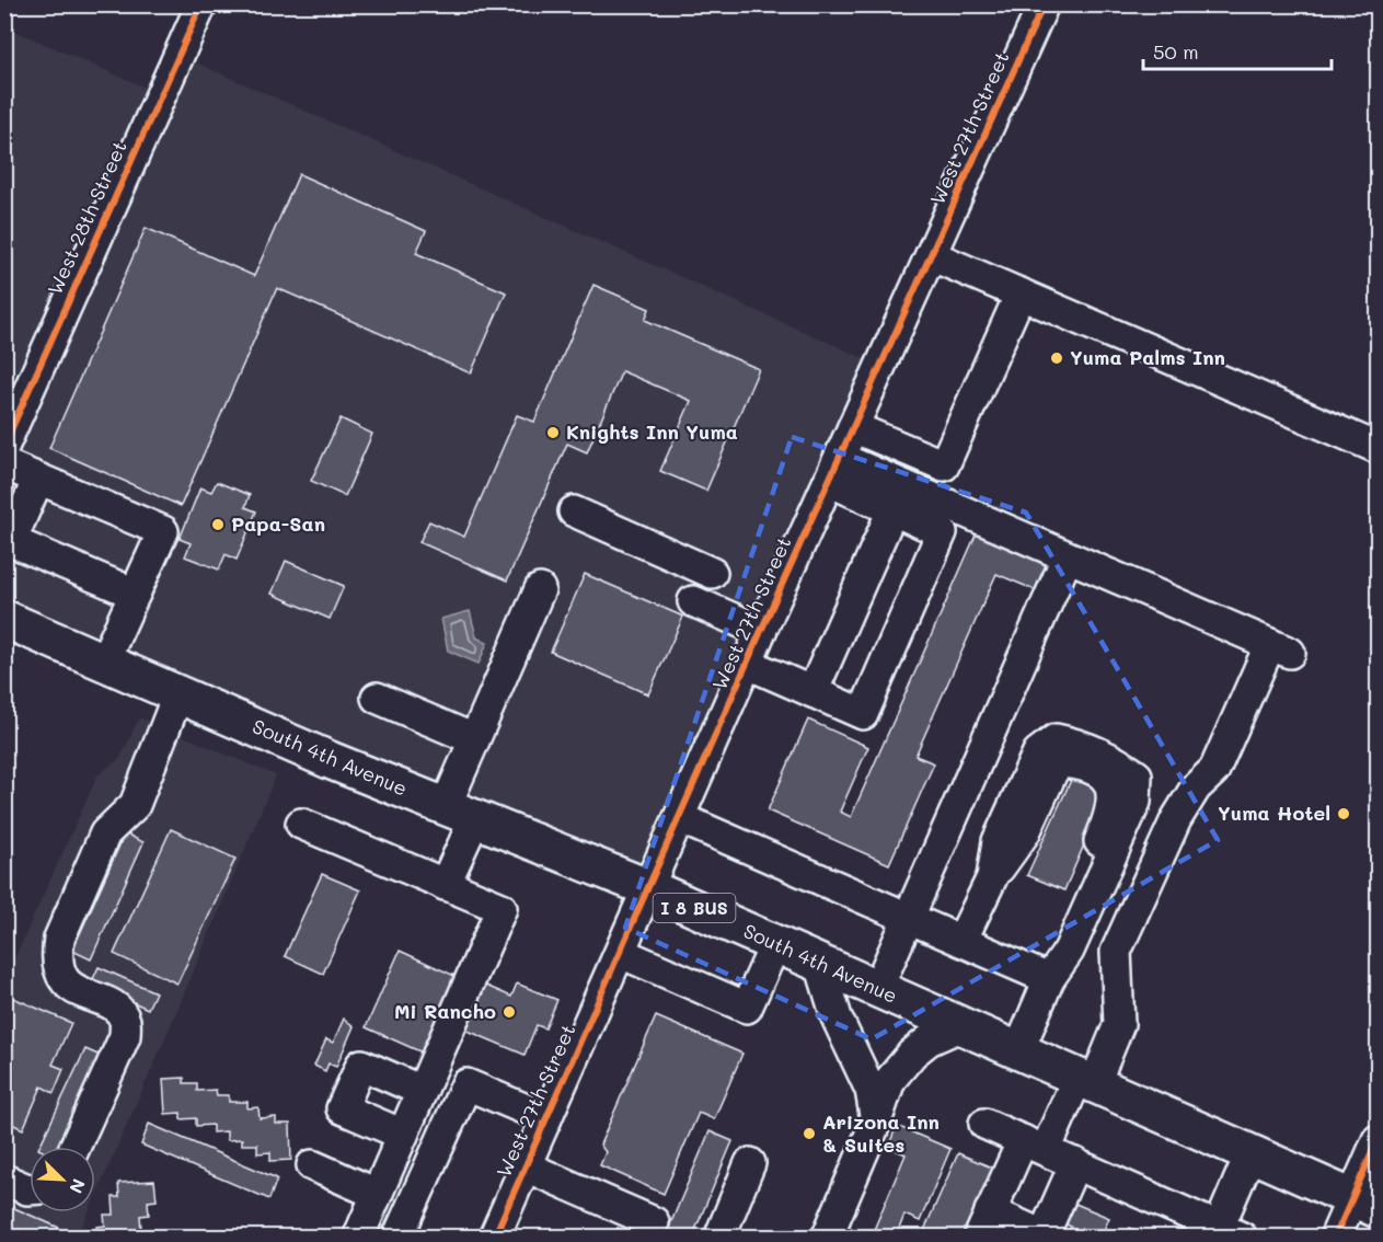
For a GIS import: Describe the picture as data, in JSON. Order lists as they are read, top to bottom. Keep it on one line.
{"streets":{"main road":["South 4th Avenue","I 8 BUS"],"street":["West 27th Street","West 28th Street"]},"crossings":[["West 27th Street","South 4th Avenue"]],"places":["Yuma Palms Inn","Knights Inn Yuma","Papa-San","Yuma Hotel","Mi Rancho","Arizona Inn & Suites"],"scale_bar":"50 m","north":"bottom right"}
